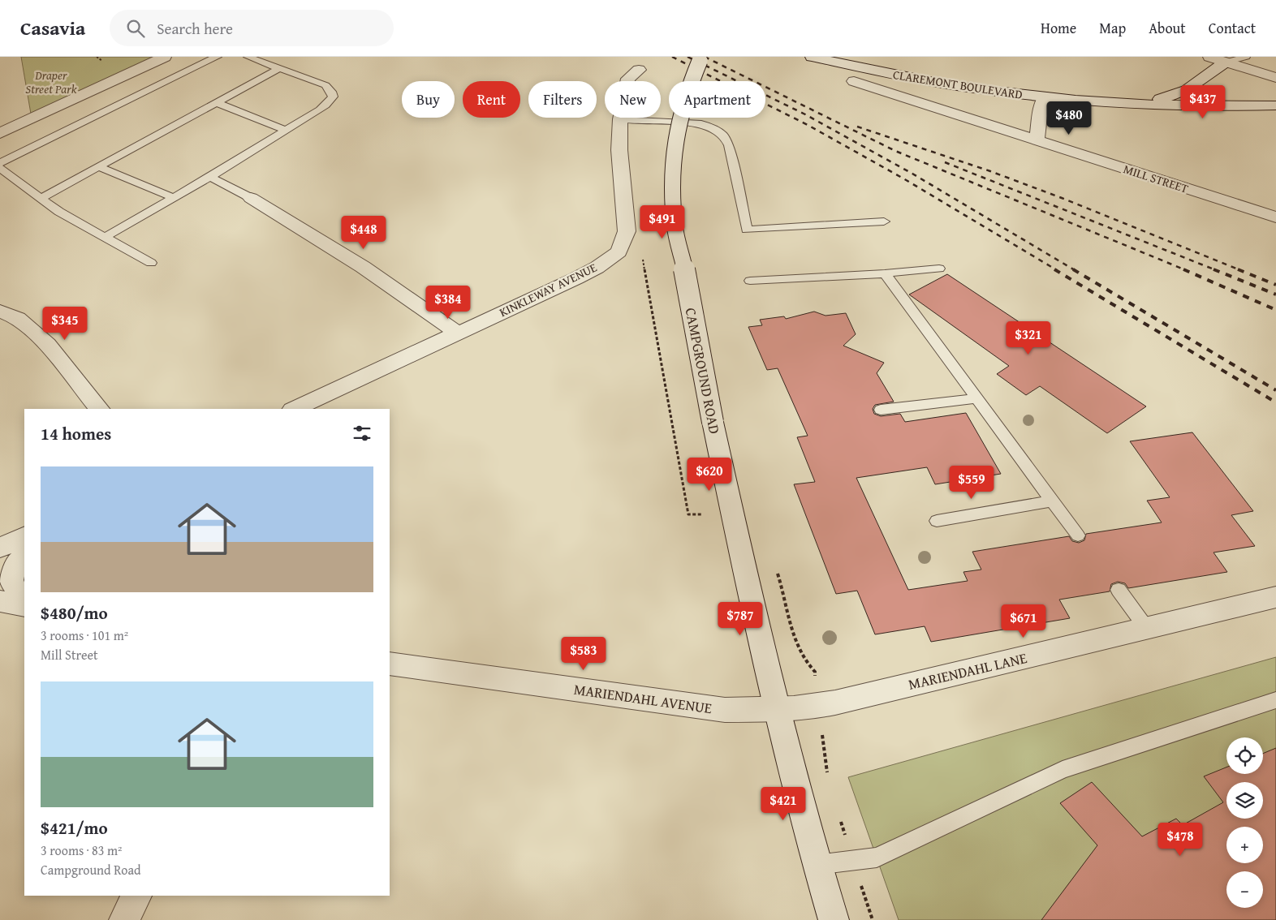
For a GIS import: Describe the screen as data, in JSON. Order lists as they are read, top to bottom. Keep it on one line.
{"streets":{"street":["CLAREMONT BOULEVARD","MILL STREET","KINKLEWAY AVENUE","CAMPGROUND ROAD","MARIENDAHL LANE","MARIENDAHL AVENUE"]},"crossings":[["CAMPGROUND ROAD","MARIENDAHL LANE"],["CAMPGROUND ROAD","MARIENDAHL AVENUE"],["MARIENDAHL LANE","MARIENDAHL AVENUE"]],"parks":["Draper Street Park"],"page":{"header":"Casavia","search":"Search here","nav":["Home","Map","About","Contact"],"chip":["Buy","Rent","Filters","New","Apartment"],"price":["$437","$480","$491","$448","$384","$345","$321","$620","$559","$787","$671","$583","$421","$478"],"heading":"14 homes","list":[{"name":"$480/mo","note":"3 rooms · 101 m² · Mill Street"},{"name":"$421/mo","note":"3 rooms · 83 m² · Campground Road"}],"map_buttons":["+","−"]}}
